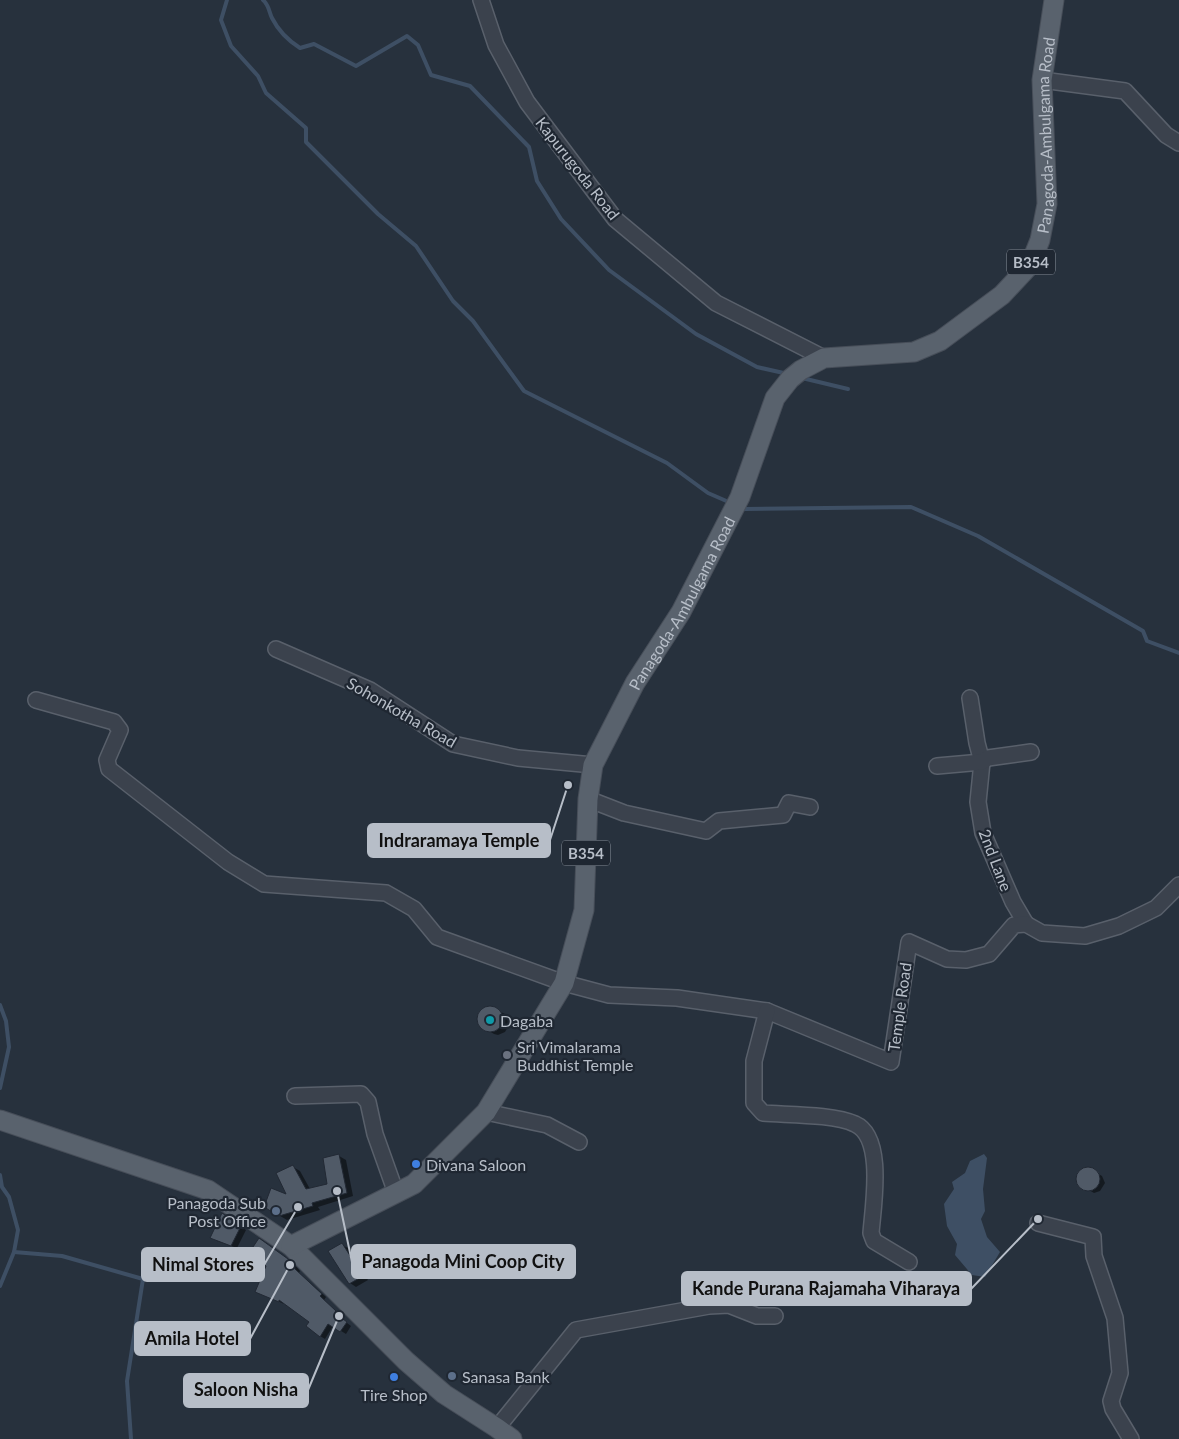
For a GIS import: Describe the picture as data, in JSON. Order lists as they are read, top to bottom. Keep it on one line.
{"streets":{"main road":["Panagoda-Ambulgama Road","B354"],"street":["Kapurugoda Road","Sohonkotha Road","2nd Lane","Temple Road"]},"crossings":[["Panagoda-Ambulgama Road","Kapurugoda Road"],["Panagoda-Ambulgama Road","Sohonkotha Road"],["Panagoda-Ambulgama Road","Temple Road"],["2nd Lane","Temple Road"]],"places":["Indraramaya Temple","Dagaba","Sri Vimalarama Buddhist Temple","Divana Saloon","Panagoda Mini Coop City","Nimal Stores","Panagoda Sub Post Office","Kande Purana Rajamaha Viharaya","Amila Hotel","Saloon Nisha","Sanasa Bank","Tire Shop"]}
